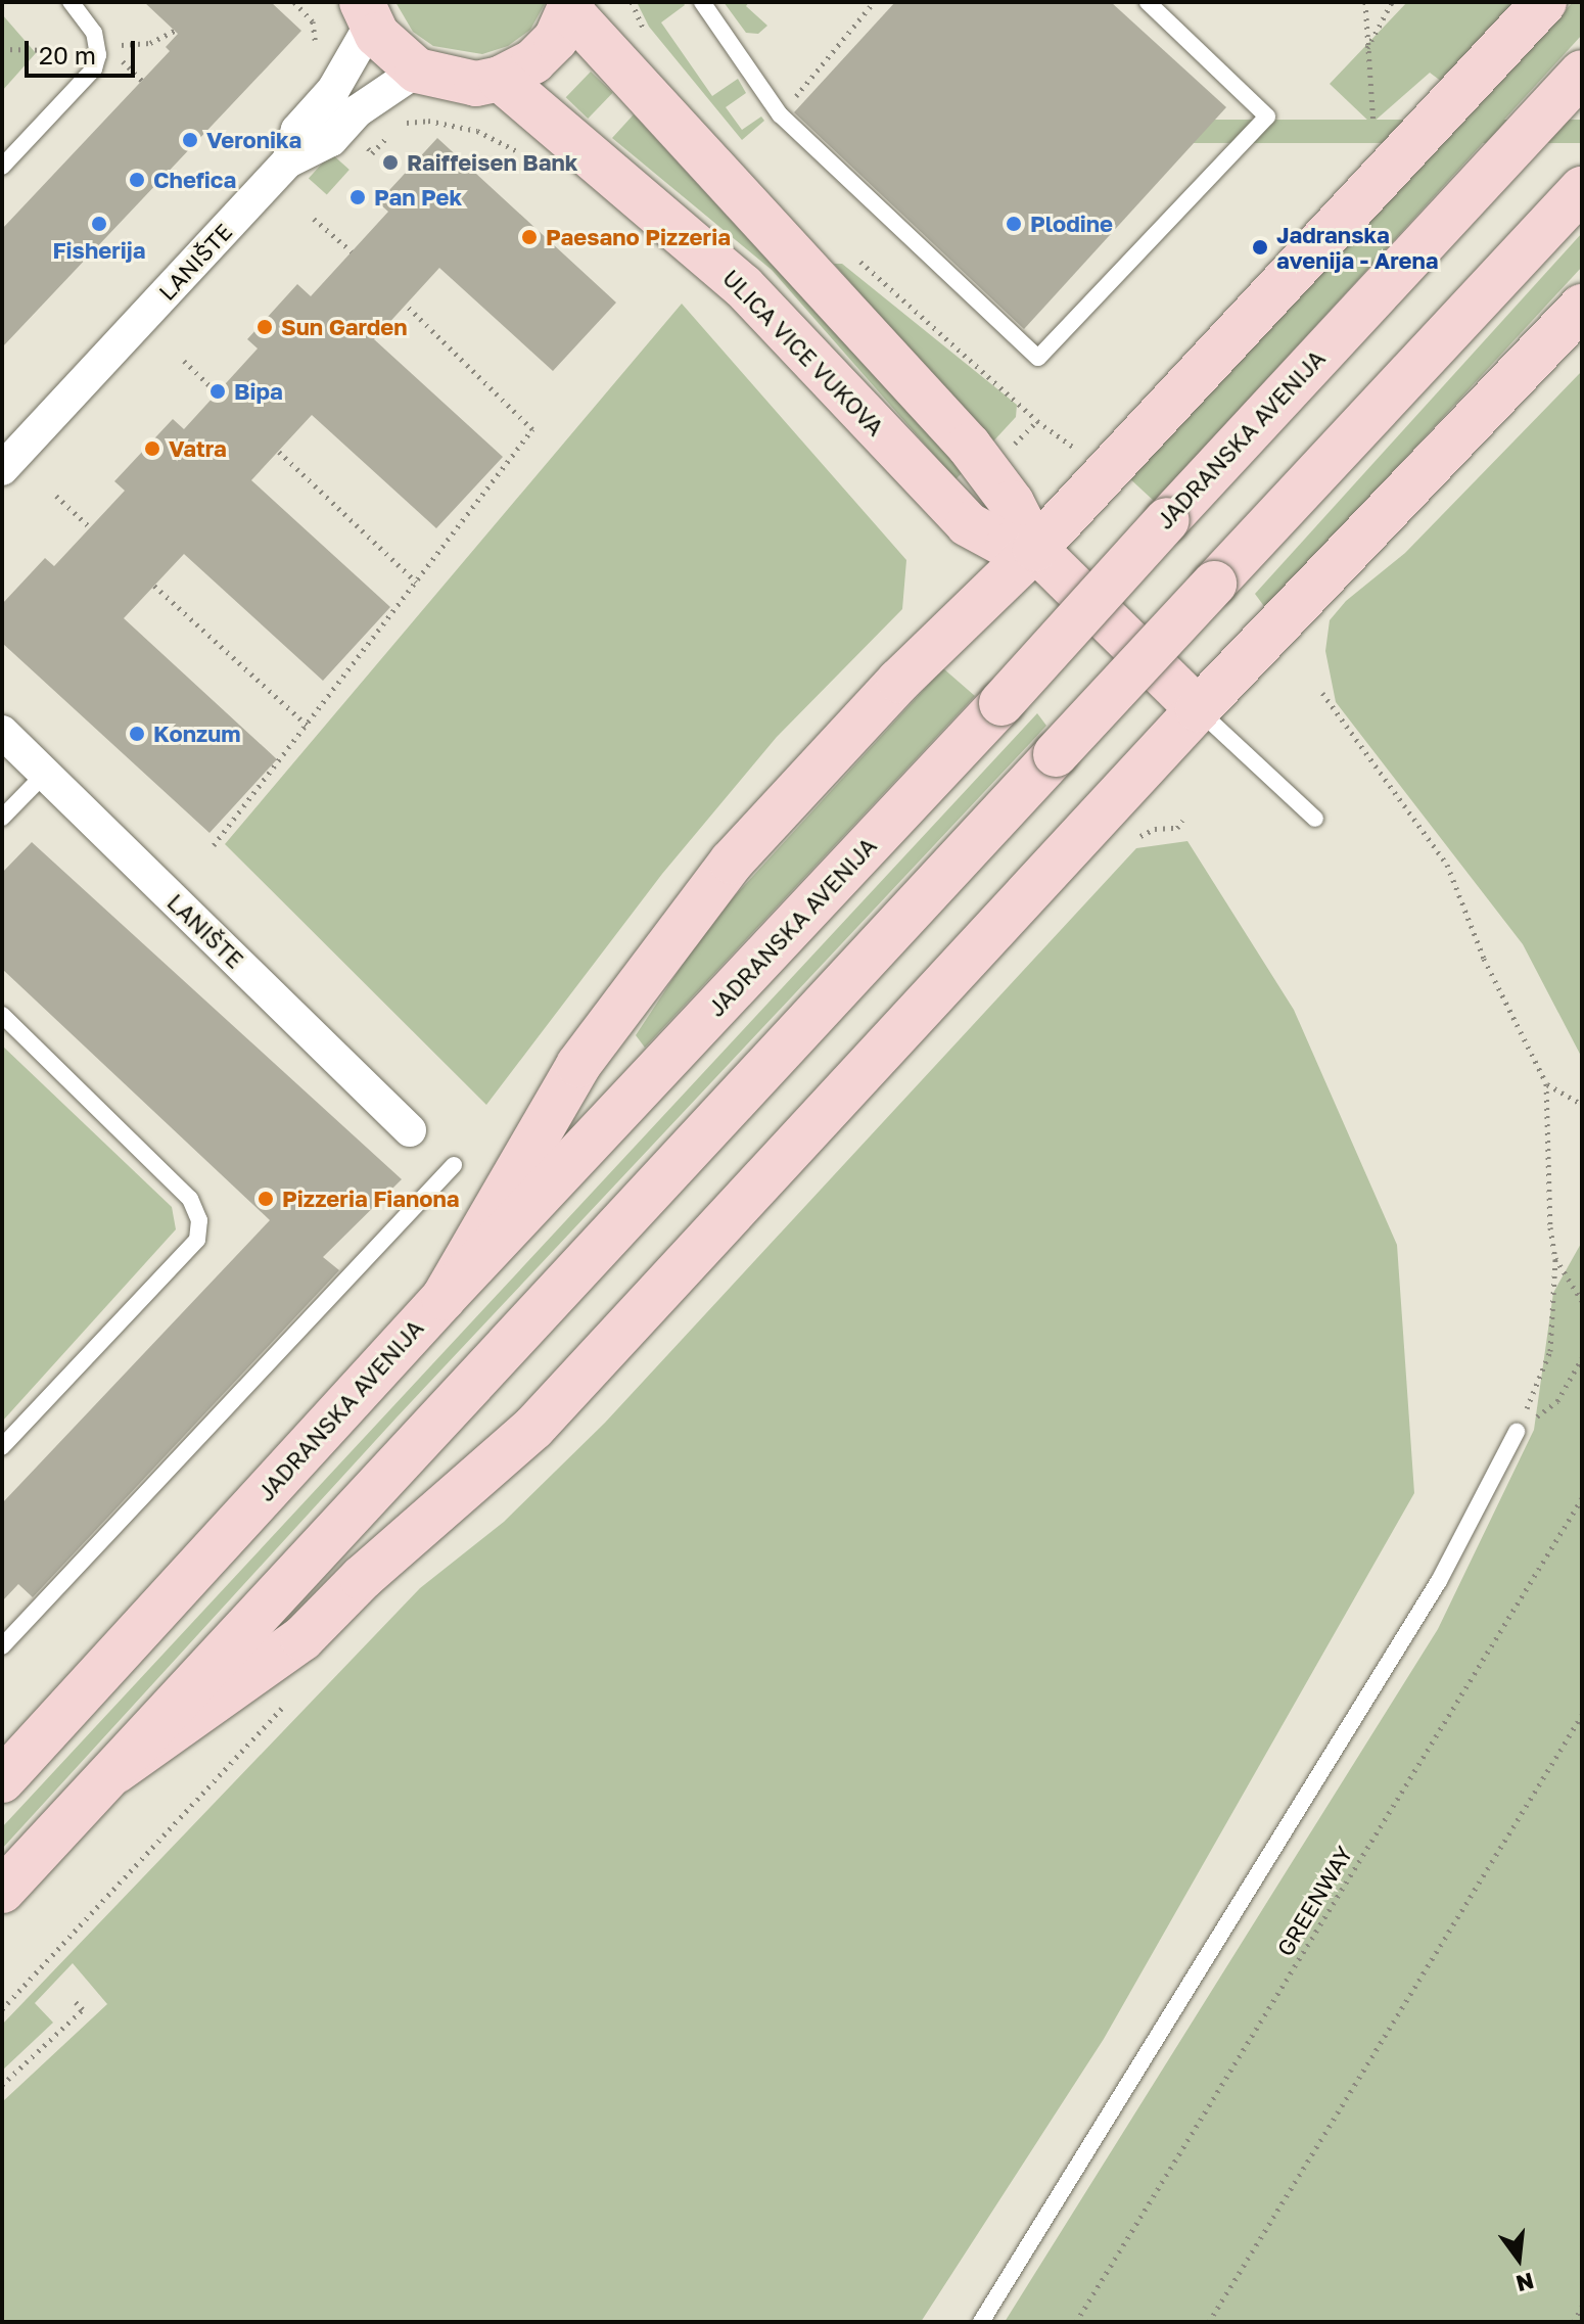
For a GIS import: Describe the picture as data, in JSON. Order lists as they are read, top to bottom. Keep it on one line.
{"streets":{"main road":["ULICA VICE VUKOVA","JADRANSKA AVENIJA"],"street":["LANIŠTE"],"path":["GREENWAY"]},"places":["Veronika","Raiffeisen Bank","Chefica","Pan Pek","Fisherija","Plodine","Paesano Pizzeria","Jadranska avenija - Arena","Sun Garden","Bipa","Vatra","Konzum","Pizzeria Fianona"],"scale_bar":"20 m","north":"bottom"}
